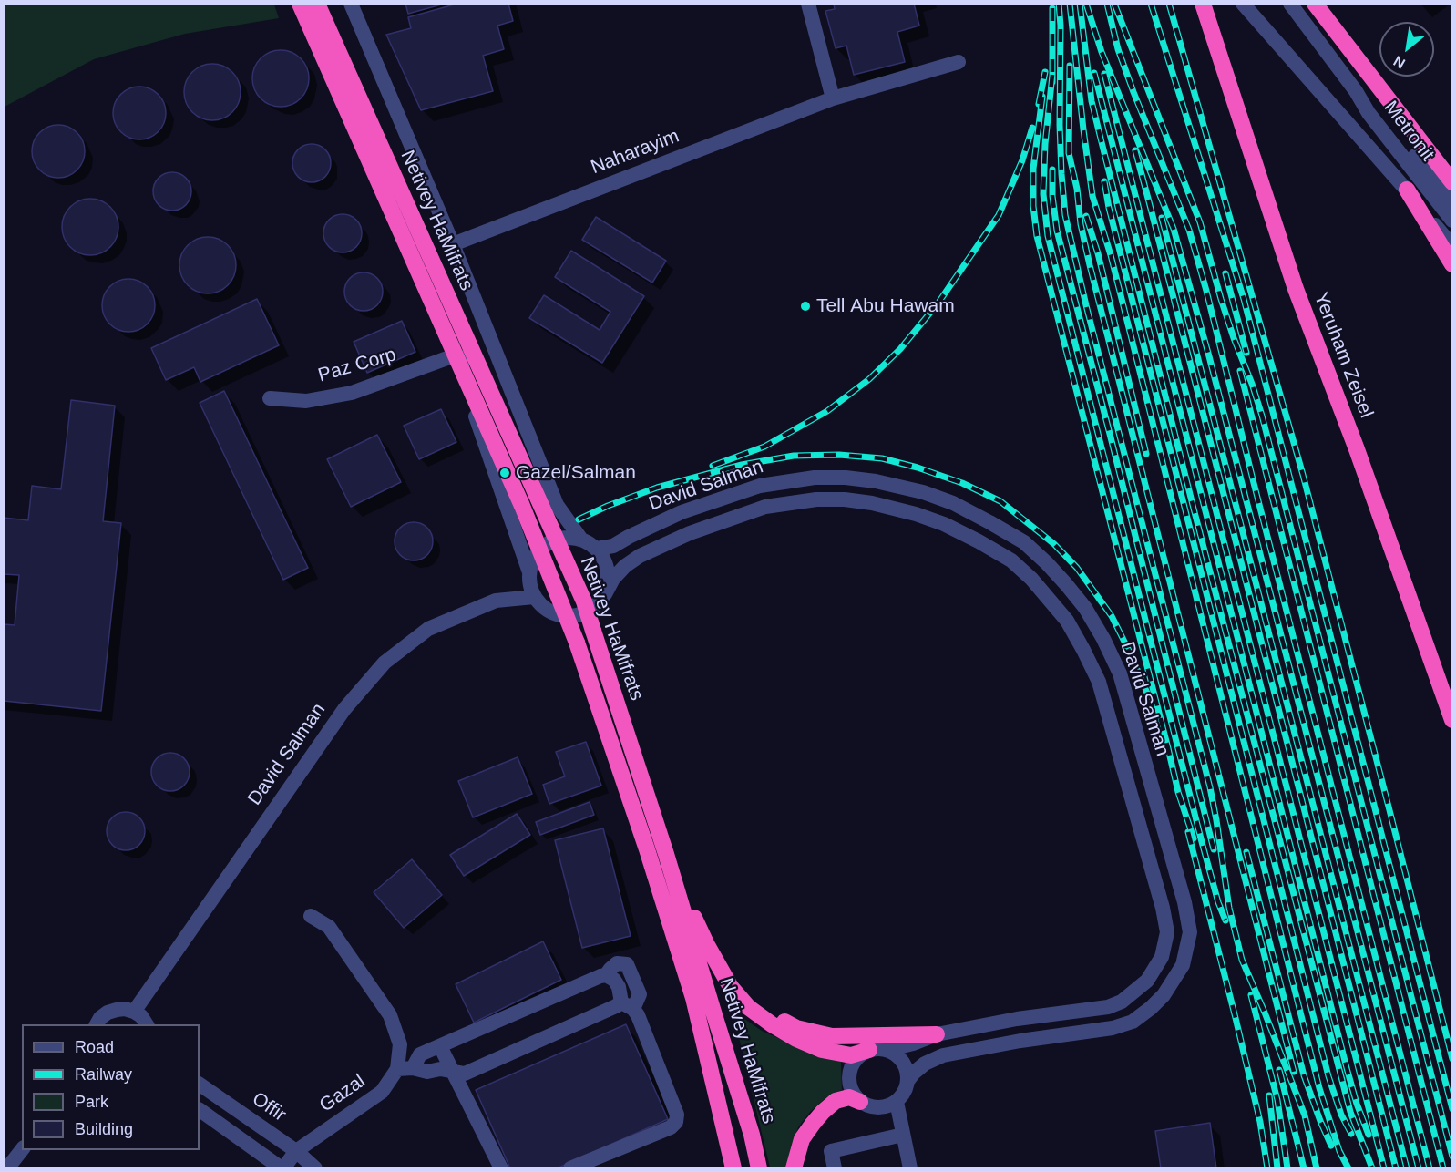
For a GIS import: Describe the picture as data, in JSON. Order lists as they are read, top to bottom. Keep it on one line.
{"streets":{"highway":["Netivey HaMifrats","Yeruham Zeisel"],"street":["Metronit","Naharayim","Paz Corp","David Salman","Gazal","Offir"]},"crossings":[["Gazal","Offir"]],"places":["Tell Abu Hawam","Gazel/Salman"],"legend":["Road","Railway","Park","Building"],"north":"bottom left"}
